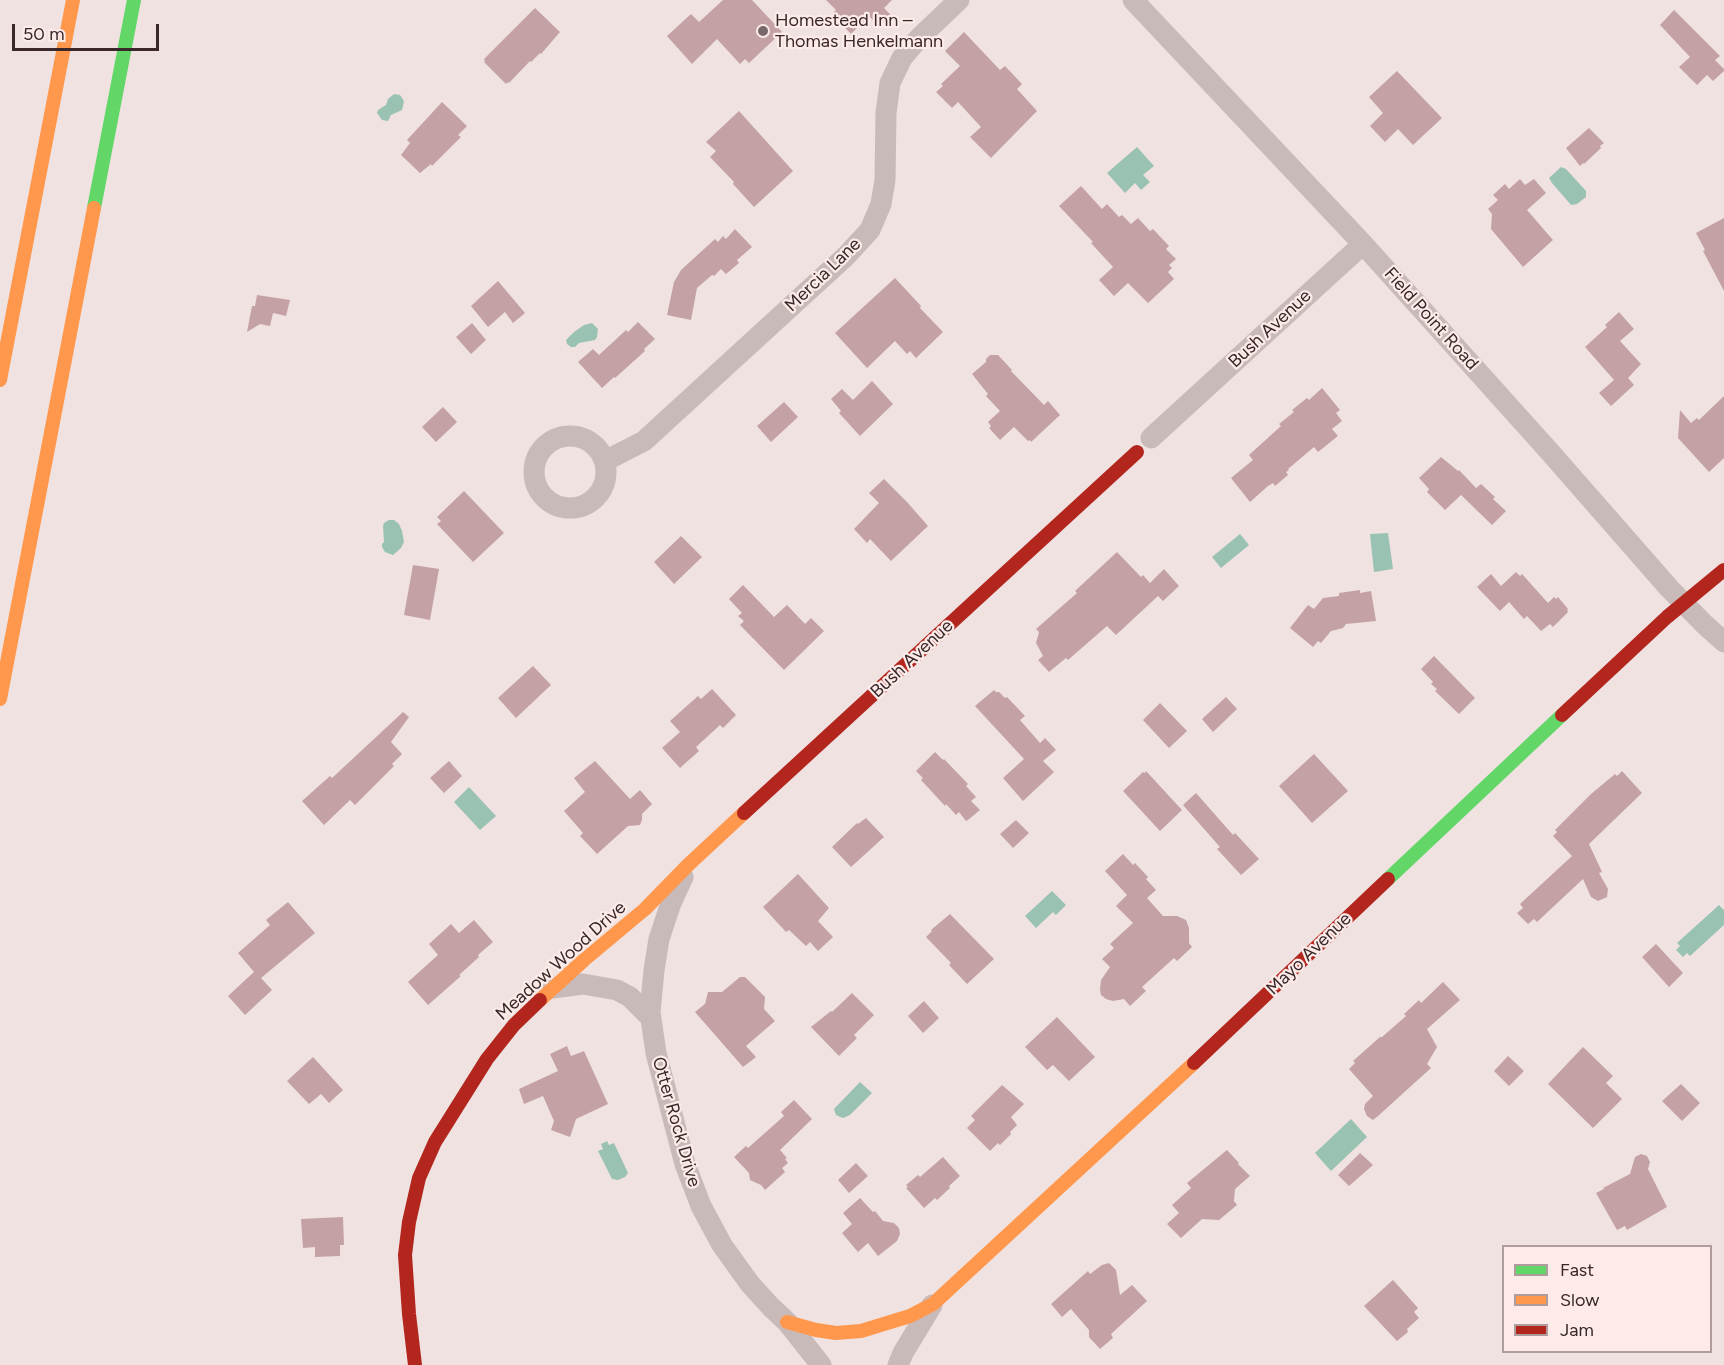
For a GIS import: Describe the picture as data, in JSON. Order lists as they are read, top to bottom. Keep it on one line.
{"streets":{"main road":["Bush Avenue","Mayo Avenue","Meadow Wood Drive"],"street":["Mercia Lane","Field Point Road","Otter Rock Drive"]},"crossings":[["Field Point Road","Bush Avenue"],["Field Point Road","Mayo Avenue"],["Bush Avenue","Meadow Wood Drive"],["Bush Avenue","Otter Rock Drive"],["Mayo Avenue","Otter Rock Drive"],["Meadow Wood Drive","Otter Rock Drive"]],"places":["Homestead Inn – Thomas Henkelmann"],"legend":["Fast","Slow","Jam"],"scale_bar":"50 m"}
